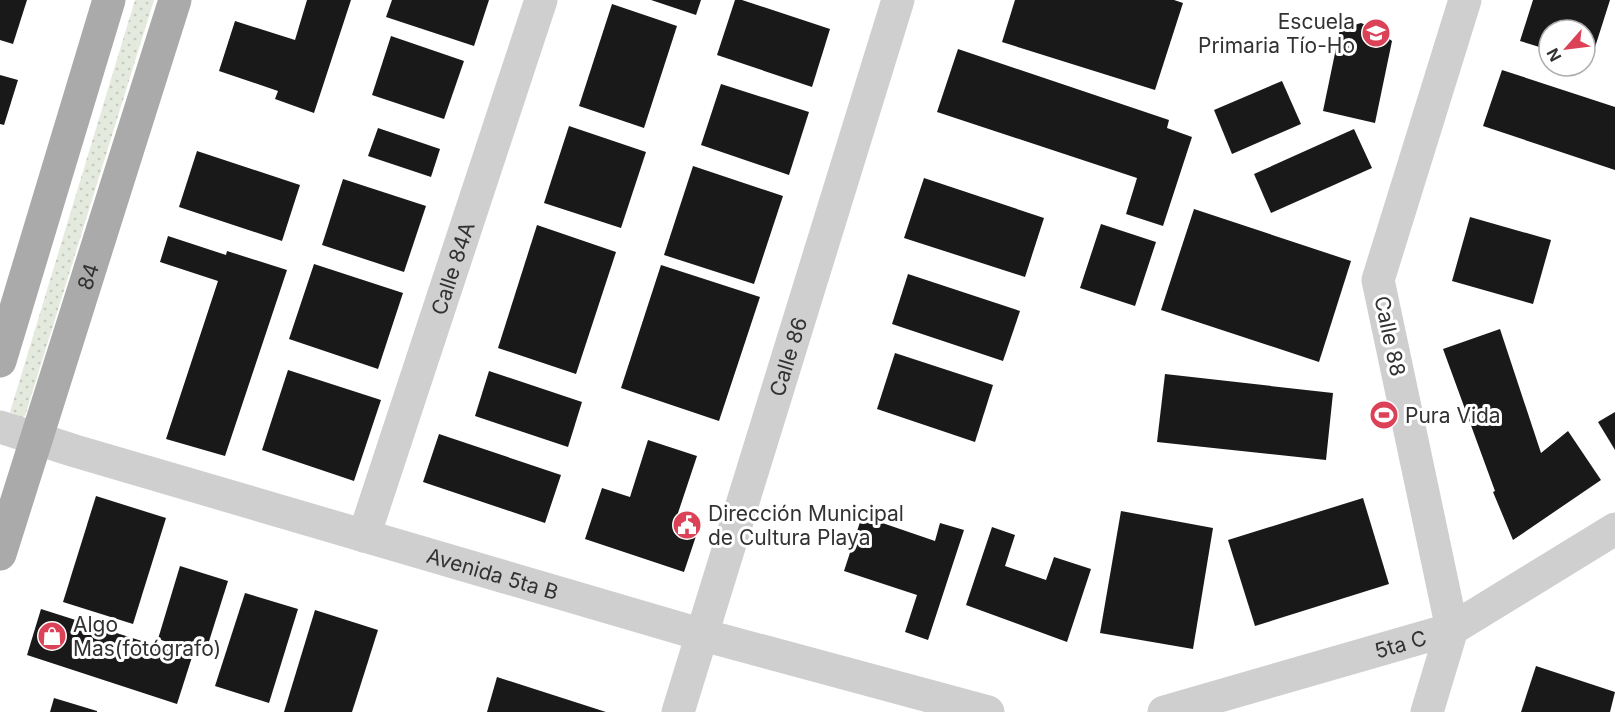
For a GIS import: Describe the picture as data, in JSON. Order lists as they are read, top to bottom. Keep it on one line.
{"streets":{"main road":["84"],"street":["Calle 84A","Calle 88","Calle 86","Avenida 5ta B","5ta C"]},"crossings":[["Calle 84A","Avenida 5ta B"],["84","Avenida 5ta B"],["Calle 88","5ta C"],["Calle 86","Avenida 5ta B"]],"places":{"school or university":["Escuela Primaria Tío-Ho"],"sports":["Pura Vida"],"public building":["Dirección Municipal de Cultura Playa"],"shop":["Algo Mas(fotógrafo)"]},"north":"bottom left"}
